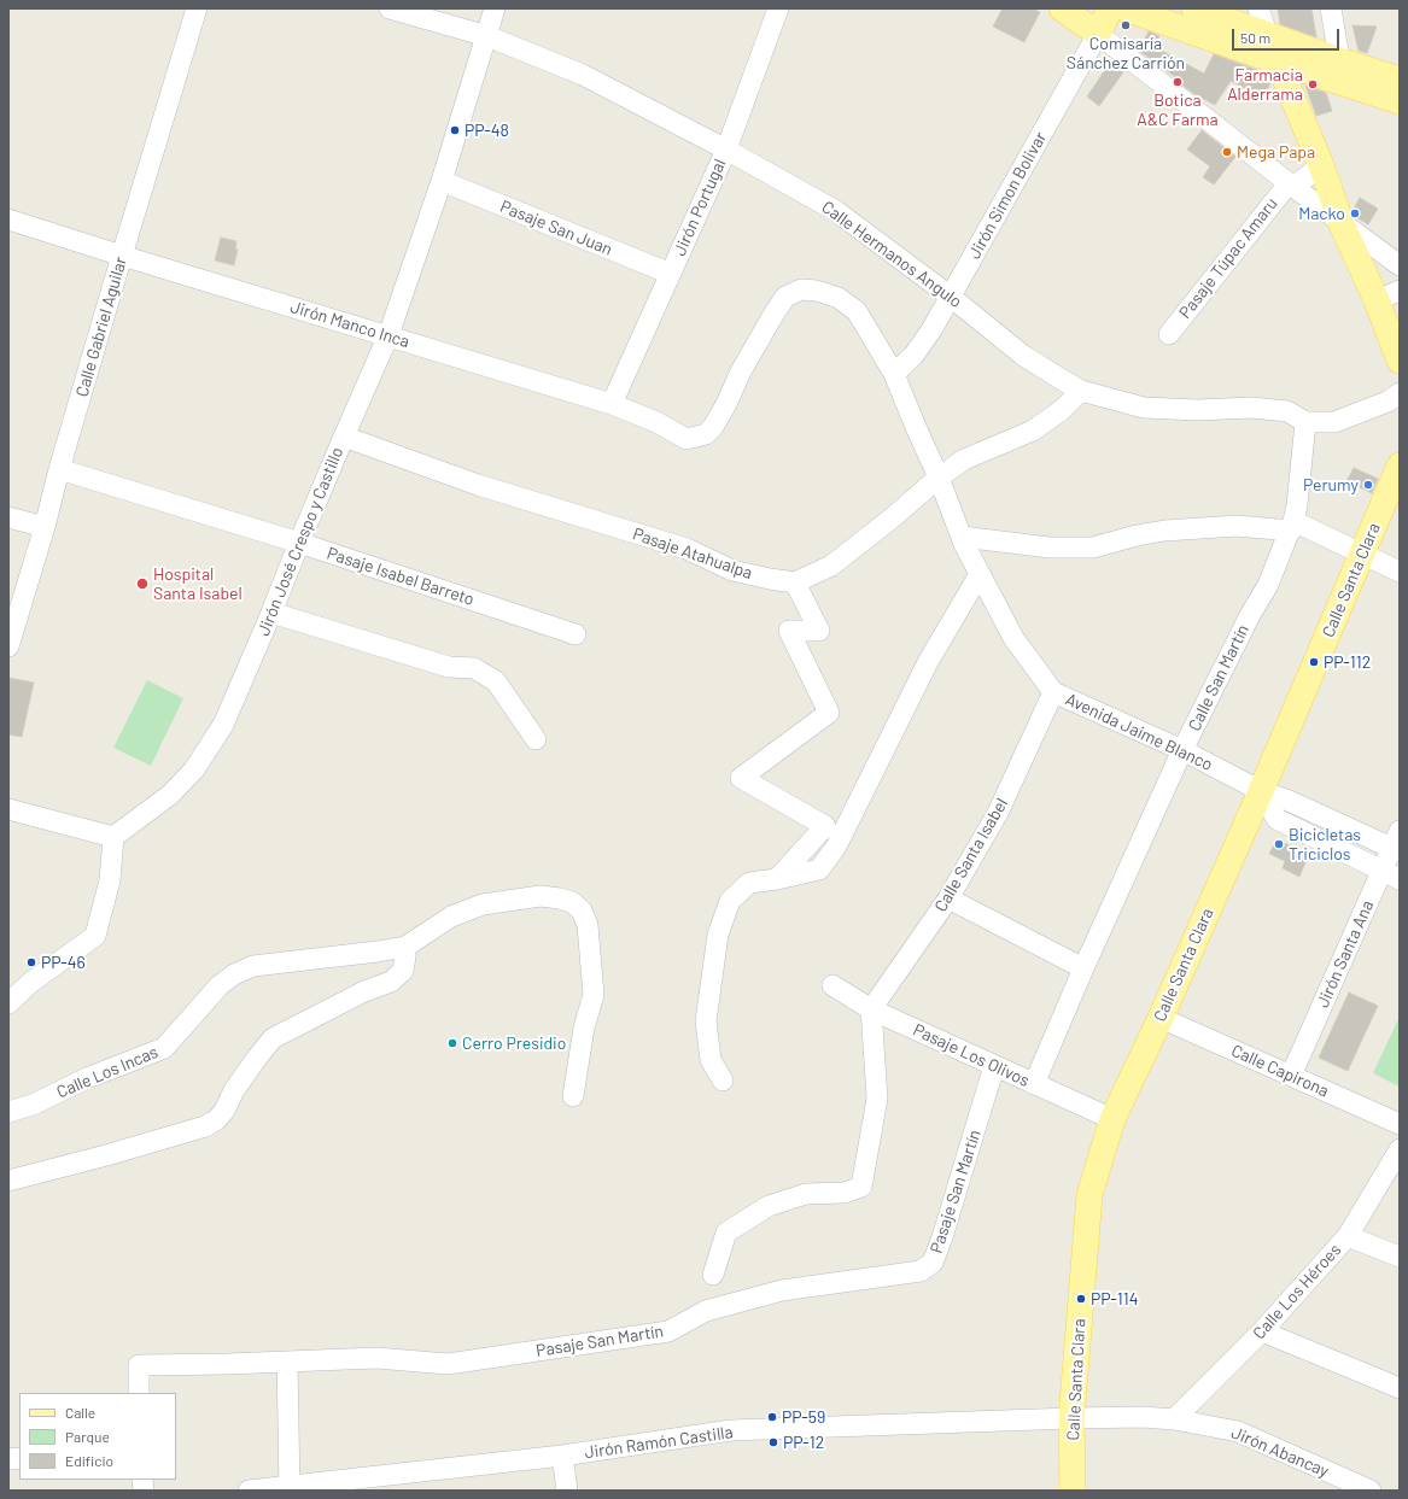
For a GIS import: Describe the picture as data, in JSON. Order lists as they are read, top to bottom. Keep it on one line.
{"streets":{"main road":["Jirón Simon Bolivar","Calle Santa Clara"],"street":["Jirón Portugal","Pasaje San Juan","Calle Hermanos Angulo","Pasaje Túpac Amaru","Jirón Manco Inca","Calle Gabriel Aguilar","Jirón José Crespo y Castillo","Pasaje Atahualpa","Pasaje Isabel Barreto","Calle San Martín","Avenida Jaime Blanco","Calle Santa Isabel","Jirón Santa Ana","Pasaje Los Olivos","Calle Capirona","Calle Los Incas","Pasaje San Martín","Calle Los Héroes","Jirón Ramón Castilla","Jirón Abancay"]},"crossings":[["Jirón Simon Bolivar","Calle Hermanos Angulo"],["Jirón Simon Bolivar","Avenida Jaime Blanco"],["Jirón Portugal","Pasaje San Juan"],["Jirón Portugal","Calle Hermanos Angulo"],["Jirón Portugal","Jirón Manco Inca"],["Pasaje San Juan","Jirón José Crespo y Castillo"],["Calle Hermanos Angulo","Jirón José Crespo y Castillo"],["Calle Hermanos Angulo","Calle San Martín"],["Jirón Manco Inca","Calle Gabriel Aguilar"],["Jirón Manco Inca","Jirón José Crespo y Castillo"],["Jirón Manco Inca","Avenida Jaime Blanco"],["Calle Gabriel Aguilar","Pasaje Isabel Barreto"],["Jirón José Crespo y Castillo","Pasaje Atahualpa"],["Jirón José Crespo y Castillo","Pasaje Isabel Barreto"],["Calle Santa Clara","Avenida Jaime Blanco"],["Calle Santa Clara","Pasaje Los Olivos"],["Calle Santa Clara","Calle Capirona"],["Calle Santa Clara","Jirón Ramón Castilla"],["Calle Santa Clara","Jirón Abancay"],["Calle San Martín","Avenida Jaime Blanco"],["Calle San Martín","Pasaje Los Olivos"],["Avenida Jaime Blanco","Calle Santa Isabel"],["Avenida Jaime Blanco","Jirón Santa Ana"],["Calle Santa Isabel","Pasaje Los Olivos"],["Jirón Santa Ana","Calle Capirona"],["Pasaje Los Olivos","Pasaje San Martín"],["Calle Los Héroes","Jirón Abancay"],["Jirón Ramón Castilla","Jirón Abancay"]],"places":["Comisaría Sánchez Carrión","Botica A&C Farma","Farmacia Alderrama","PP-48","Mega Papa","Macko","Perumy","Hospital Santa Isabel","PP-112","Bicicletas Triciclos","PP-46","Cerro Presidio","PP-114","PP-59","PP-12"],"legend":["Calle","Parque","Edificio"],"scale_bar":"50 m"}
